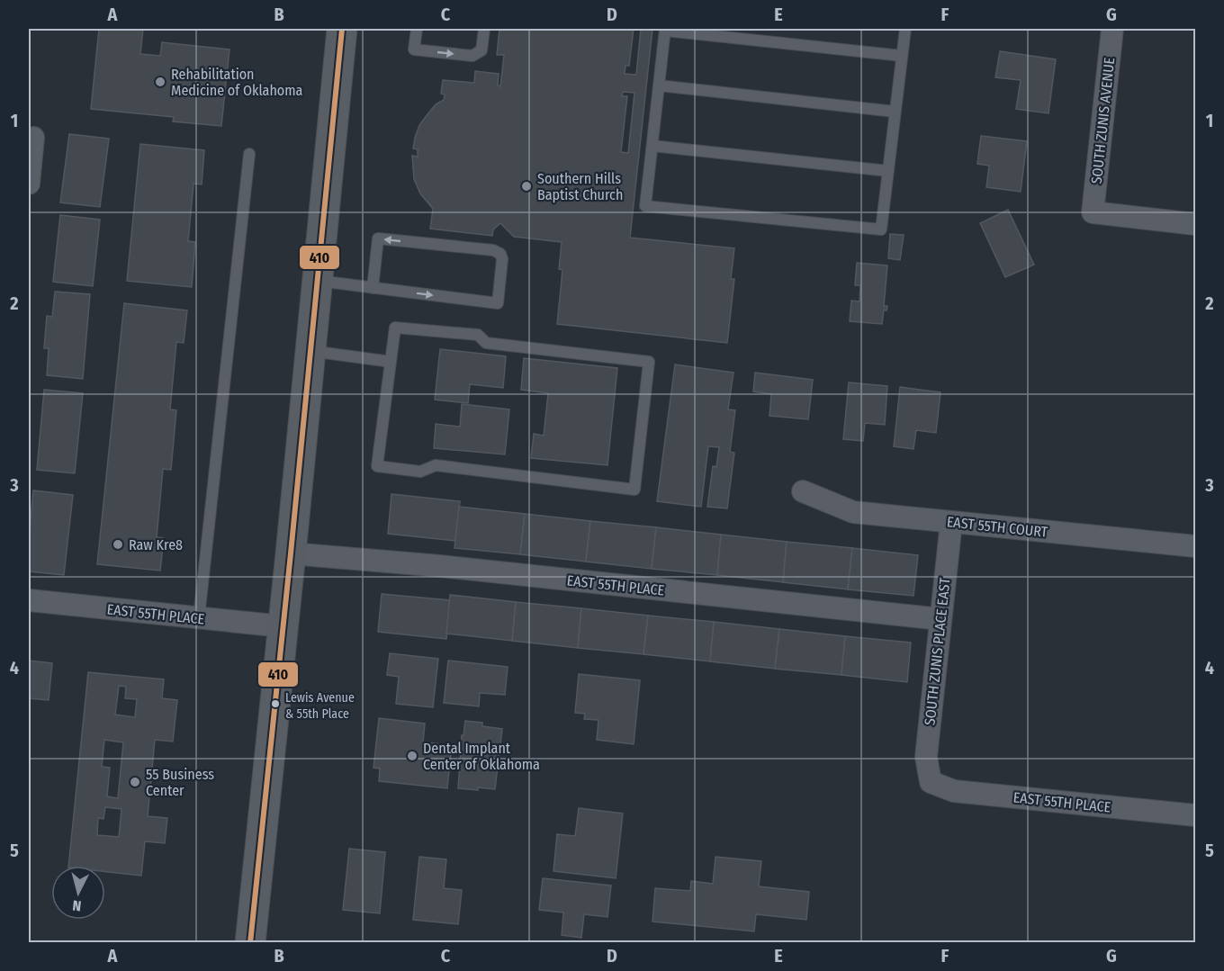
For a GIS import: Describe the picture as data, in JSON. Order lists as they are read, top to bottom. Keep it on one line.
{"streets":{"street":["SOUTH ZUNIS AVENUE","EAST 55TH COURT","EAST 55TH PLACE","SOUTH ZUNIS PLACE EAST"]},"crossings":[["EAST 55TH COURT","SOUTH ZUNIS PLACE EAST"],["EAST 55TH PLACE","SOUTH ZUNIS PLACE EAST"]],"places":["Rehabilitation Medicine of Oklahoma","Southern Hills Baptist Church","Raw Kre8","Lewis Avenue & 55th Place","Dental Implant Center of Oklahoma","55 Business Center"],"lines":["transit line 410"],"north":"bottom","grid":{"columns":["A","B","C","D","E","F","G"],"rows":["1","2","3","4","5"]}}
